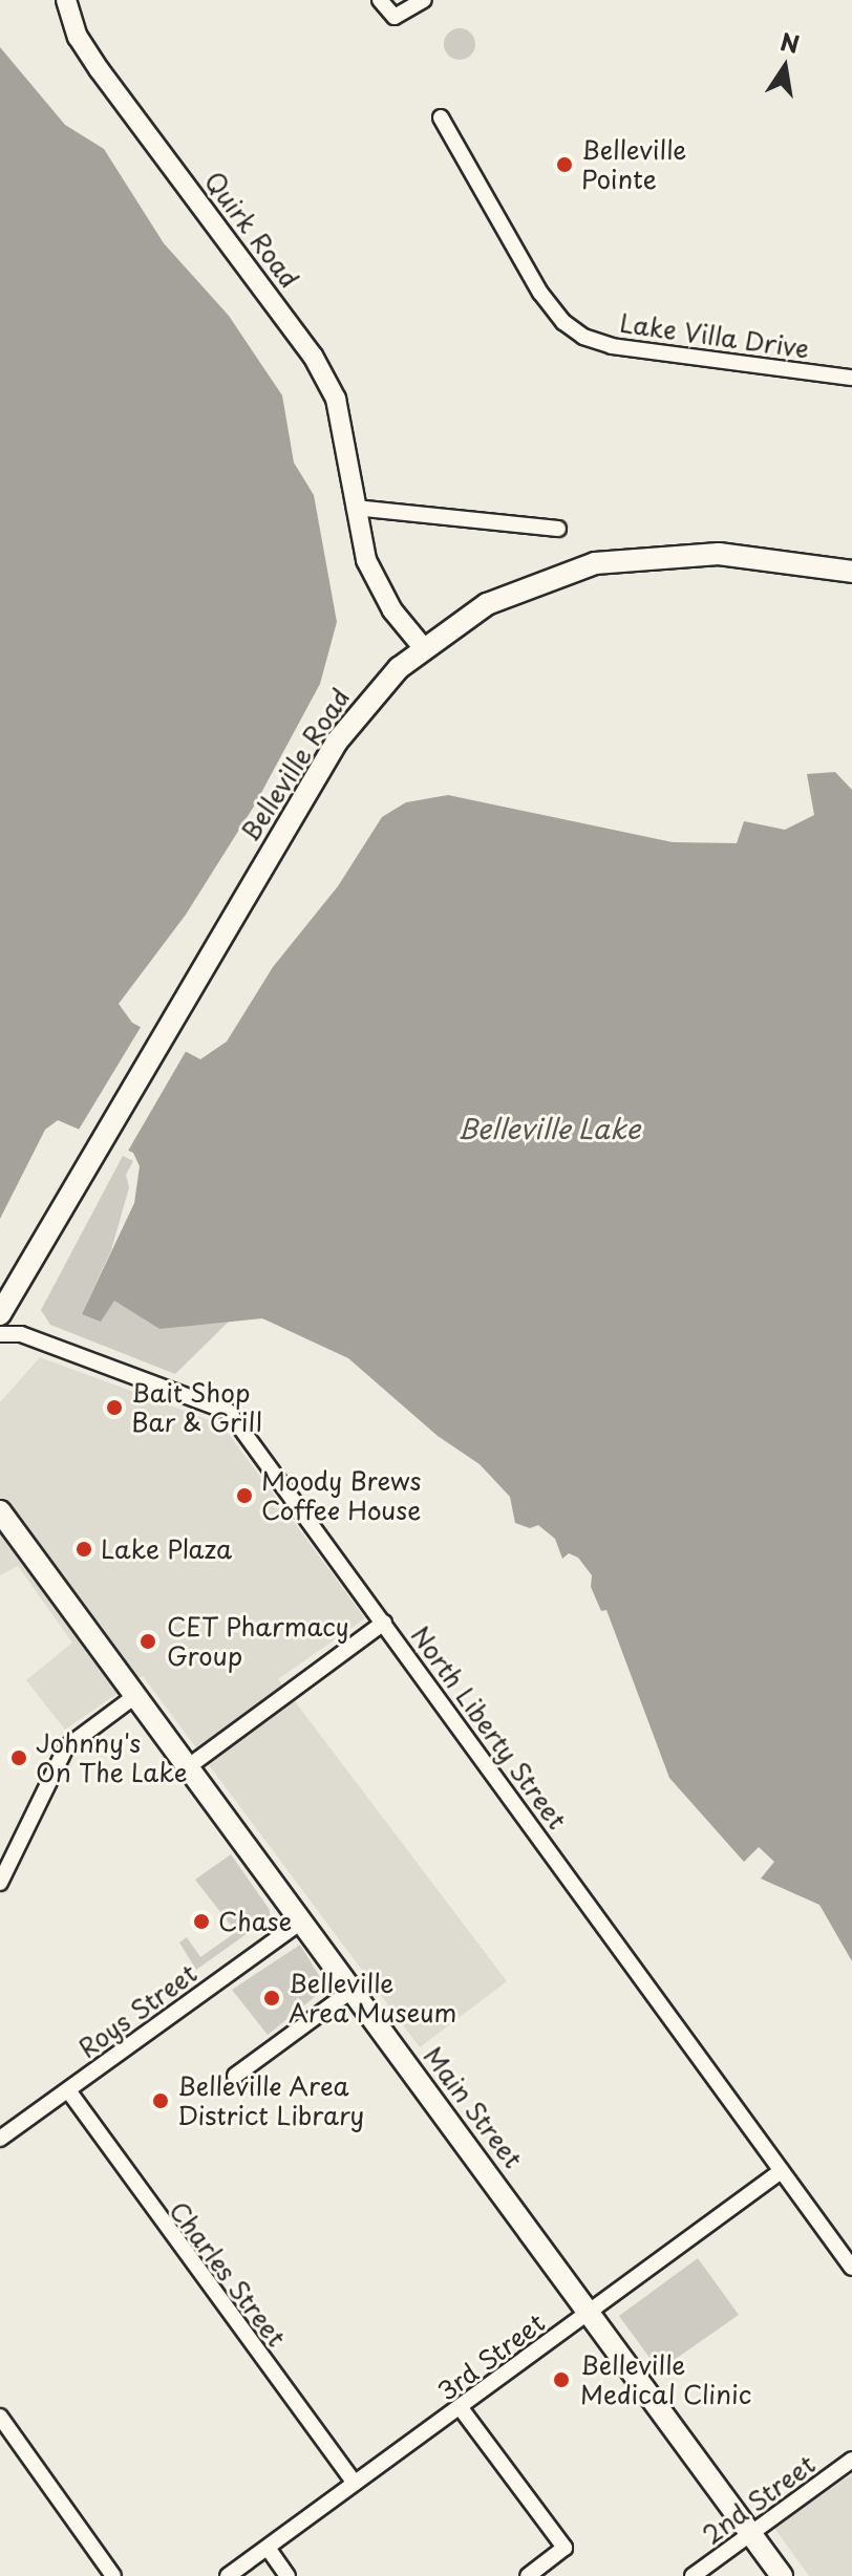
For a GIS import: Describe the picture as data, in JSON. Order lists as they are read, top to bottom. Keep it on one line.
{"streets":{"main road":["Belleville Road","Main Street"],"street":["Quirk Road","Lake Villa Drive","North Liberty Street","Roys Street","Charles Street","3rd Street","2nd Street"]},"crossings":[["Quirk Road","Belleville Road"],["North Liberty Street","3rd Street"],["Roys Street","Main Street"],["Roys Street","Charles Street"],["Main Street","3rd Street"],["Main Street","2nd Street"],["Charles Street","3rd Street"]],"water":["Belleville Lake"],"places":["Belleville Pointe","Bait Shop Bar & Grill","Moody Brews Coffee House","Lake Plaza","CET Pharmacy Group","Johnny's On The Lake","Chase","Belleville Area Museum","Belleville Area District Library","Belleville Medical Clinic"],"north":"top"}
